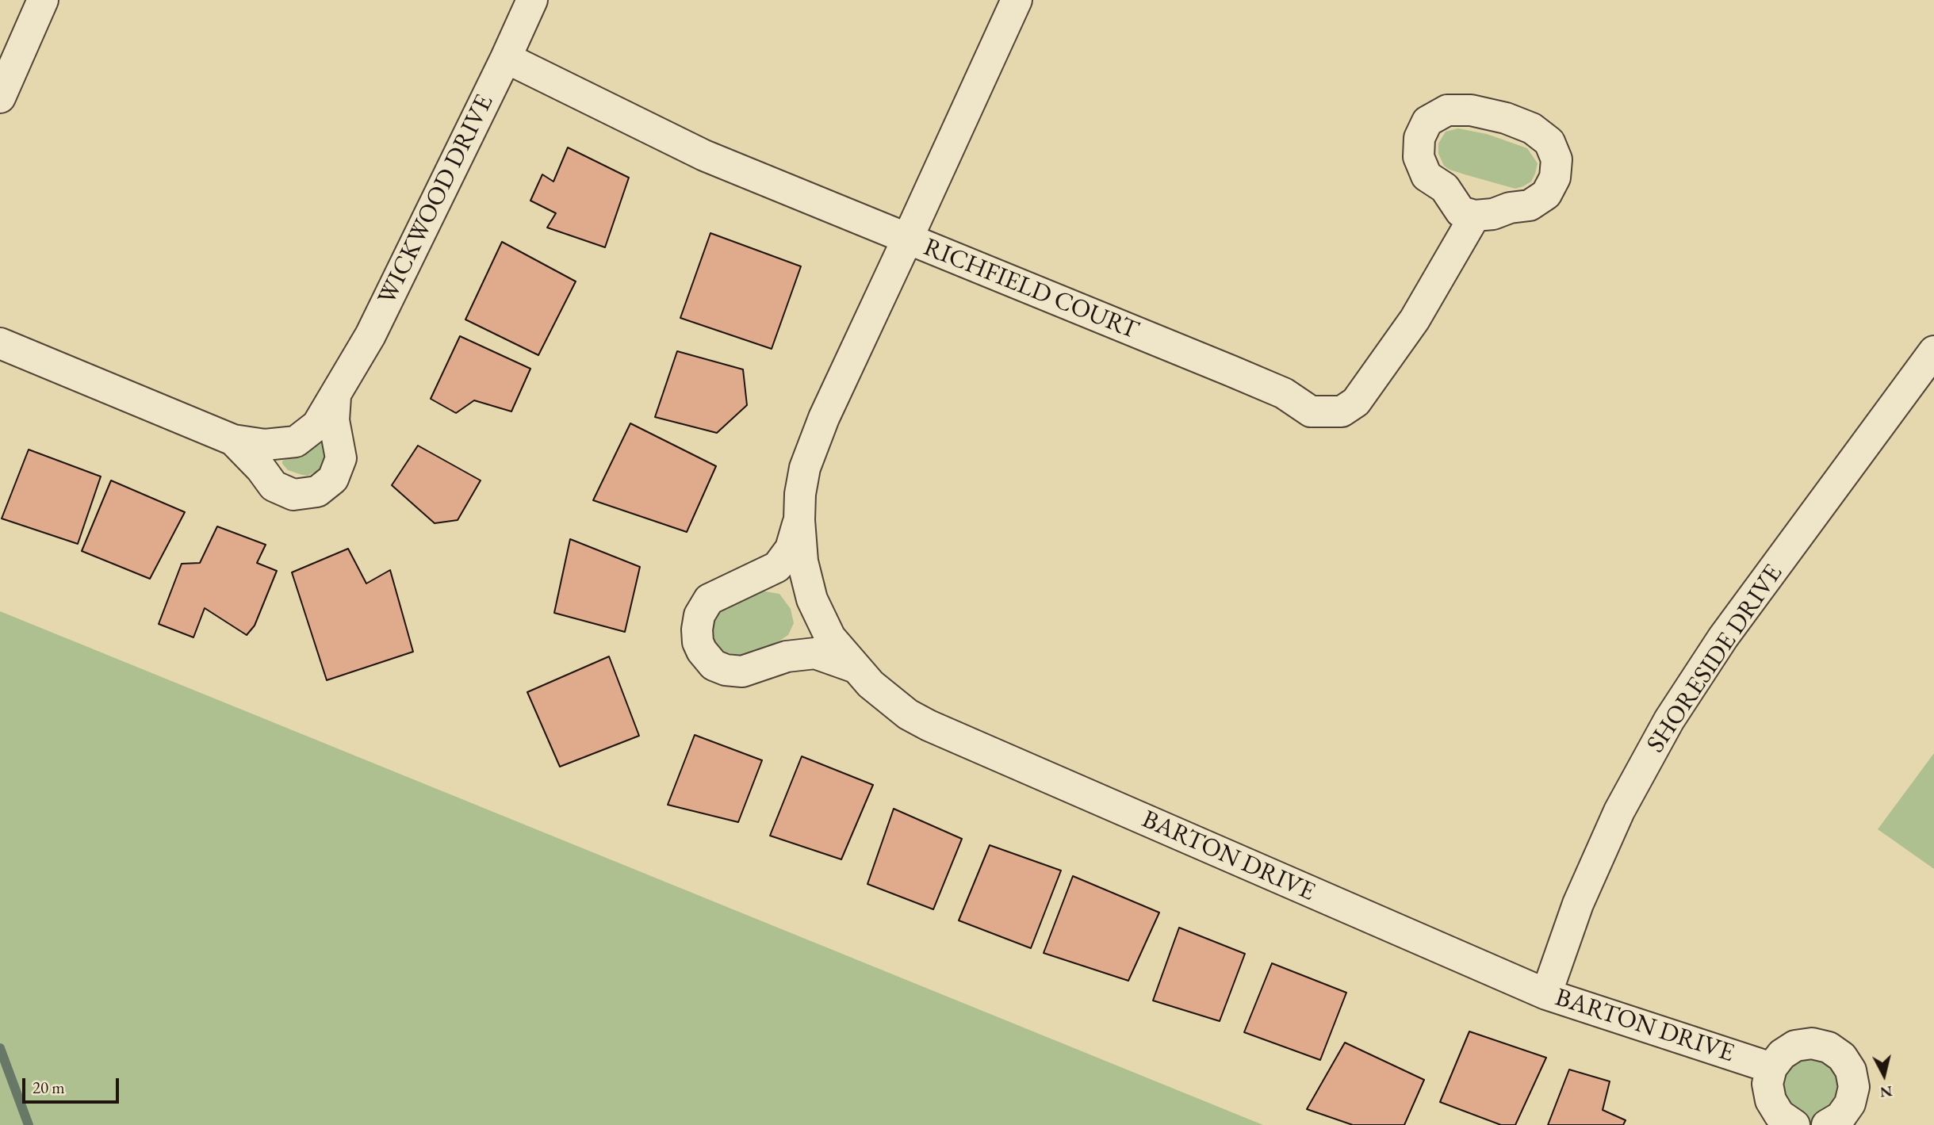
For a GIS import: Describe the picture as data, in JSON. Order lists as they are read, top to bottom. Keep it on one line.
{"streets":{"street":["WICKWOOD DRIVE","RICHFIELD COURT","SHORESIDE DRIVE","BARTON DRIVE"]},"crossings":[["WICKWOOD DRIVE","RICHFIELD COURT"],["SHORESIDE DRIVE","BARTON DRIVE"]],"scale_bar":"20 m","north":"bottom"}
